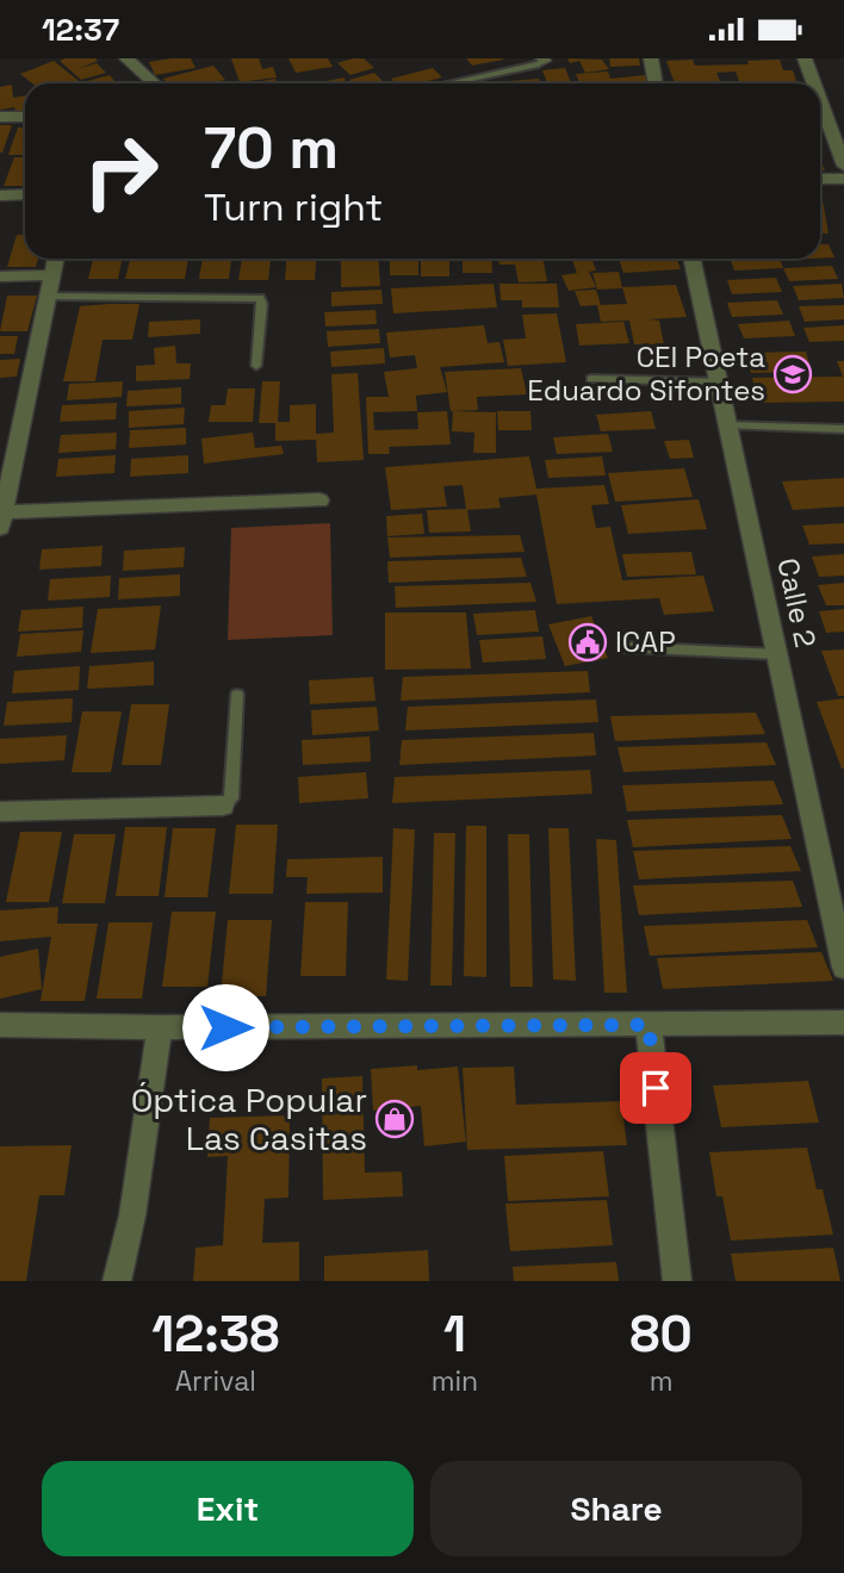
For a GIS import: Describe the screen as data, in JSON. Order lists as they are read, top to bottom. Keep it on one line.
{"streets":{"street":["Calle 2"]},"places":{"school or university":["CEI Poeta Eduardo Sifontes"],"public building":["ICAP"],"shop":["Óptica Popular Las Casitas"]},"page":{"status":"12:37","turn":["70 m","Turn right"],"eta":["12:38","Arrival","1","min","80","m"],"buttons":["Exit","Share"]}}
